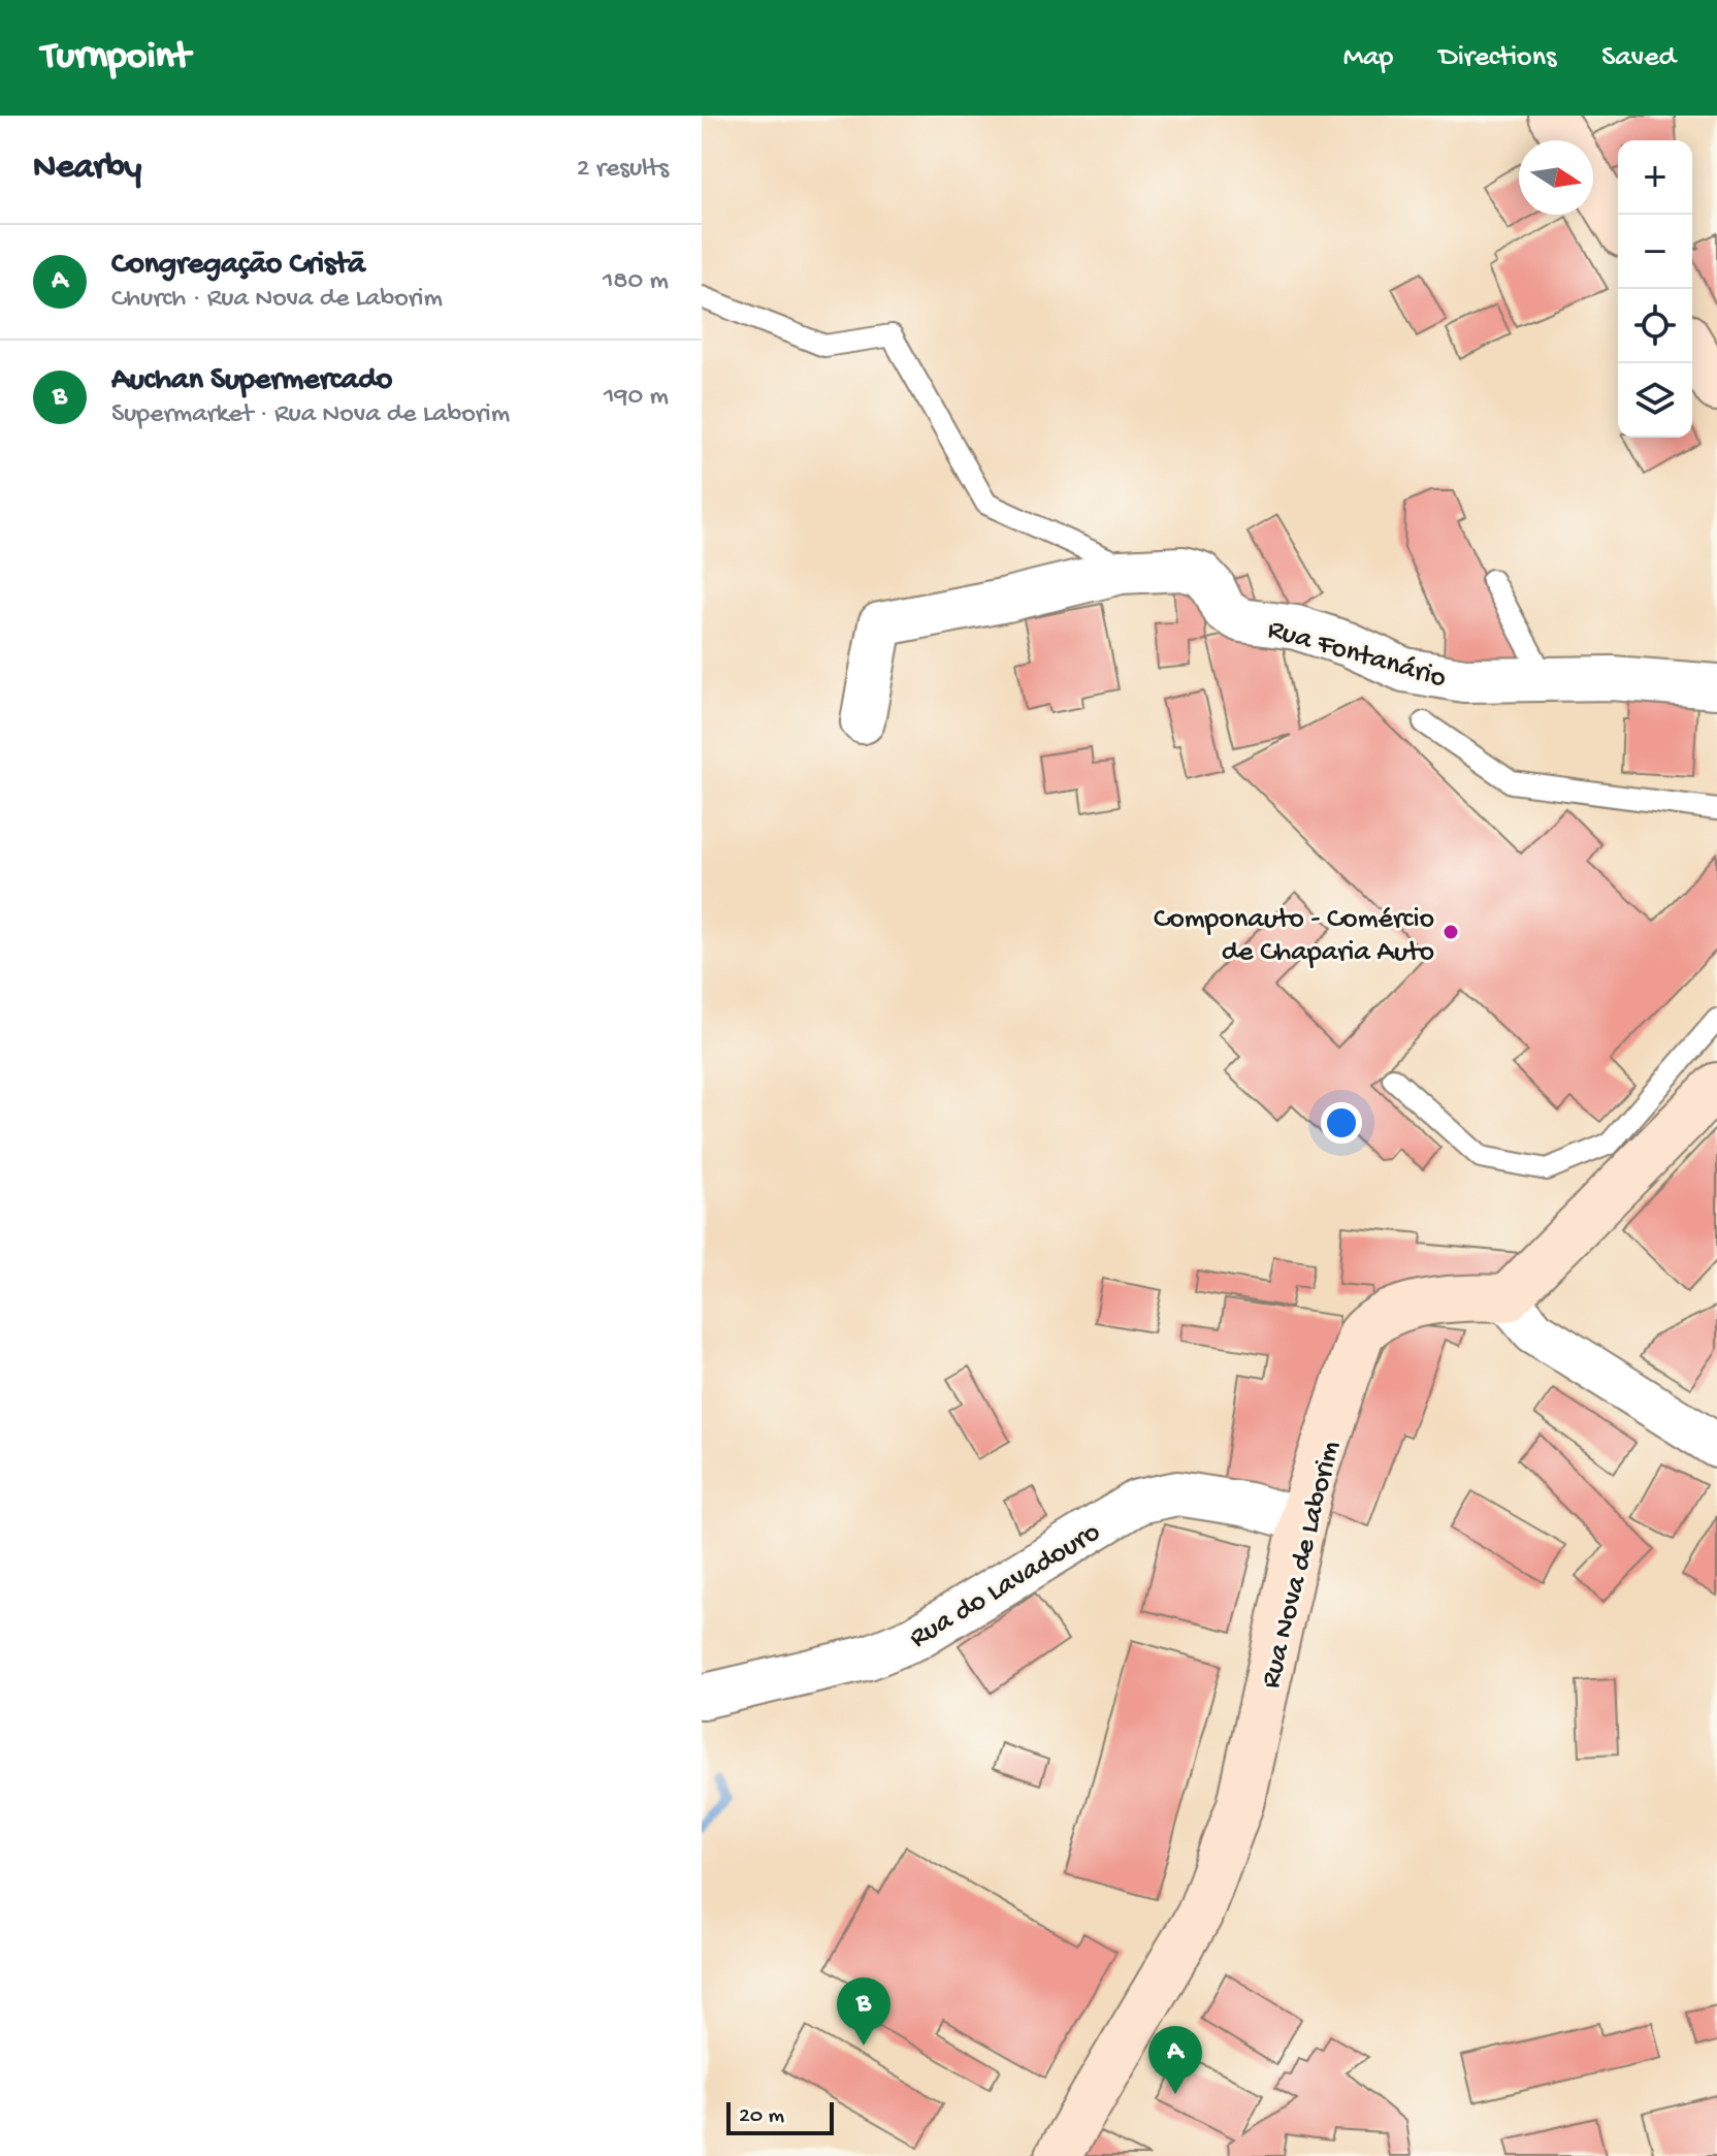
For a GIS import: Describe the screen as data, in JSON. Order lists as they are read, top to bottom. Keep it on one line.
{"streets":{"street":["Rua Fontanário","Rua Nova de Laborim","Rua do Lavadouro"]},"crossings":[["Rua Nova de Laborim","Rua do Lavadouro"]],"places":["Componauto - Comércio de Chaparia Auto"],"scale_bar":"20 m","north":"right","page":{"header":"Turnpoint","nav":["Map","Directions","Saved"],"heading":["Nearby","2 results"],"map_buttons":["+","−"],"list":[{"mark":"A","name":"Congregação Cristã","note":"Church · Rua Nova de Laborim","value":"180 m"},{"mark":"B","name":"Auchan Supermercado","note":"Supermarket · Rua Nova de Laborim","value":"190 m"}],"pins":["B","A"],"scale":"20 m"}}
